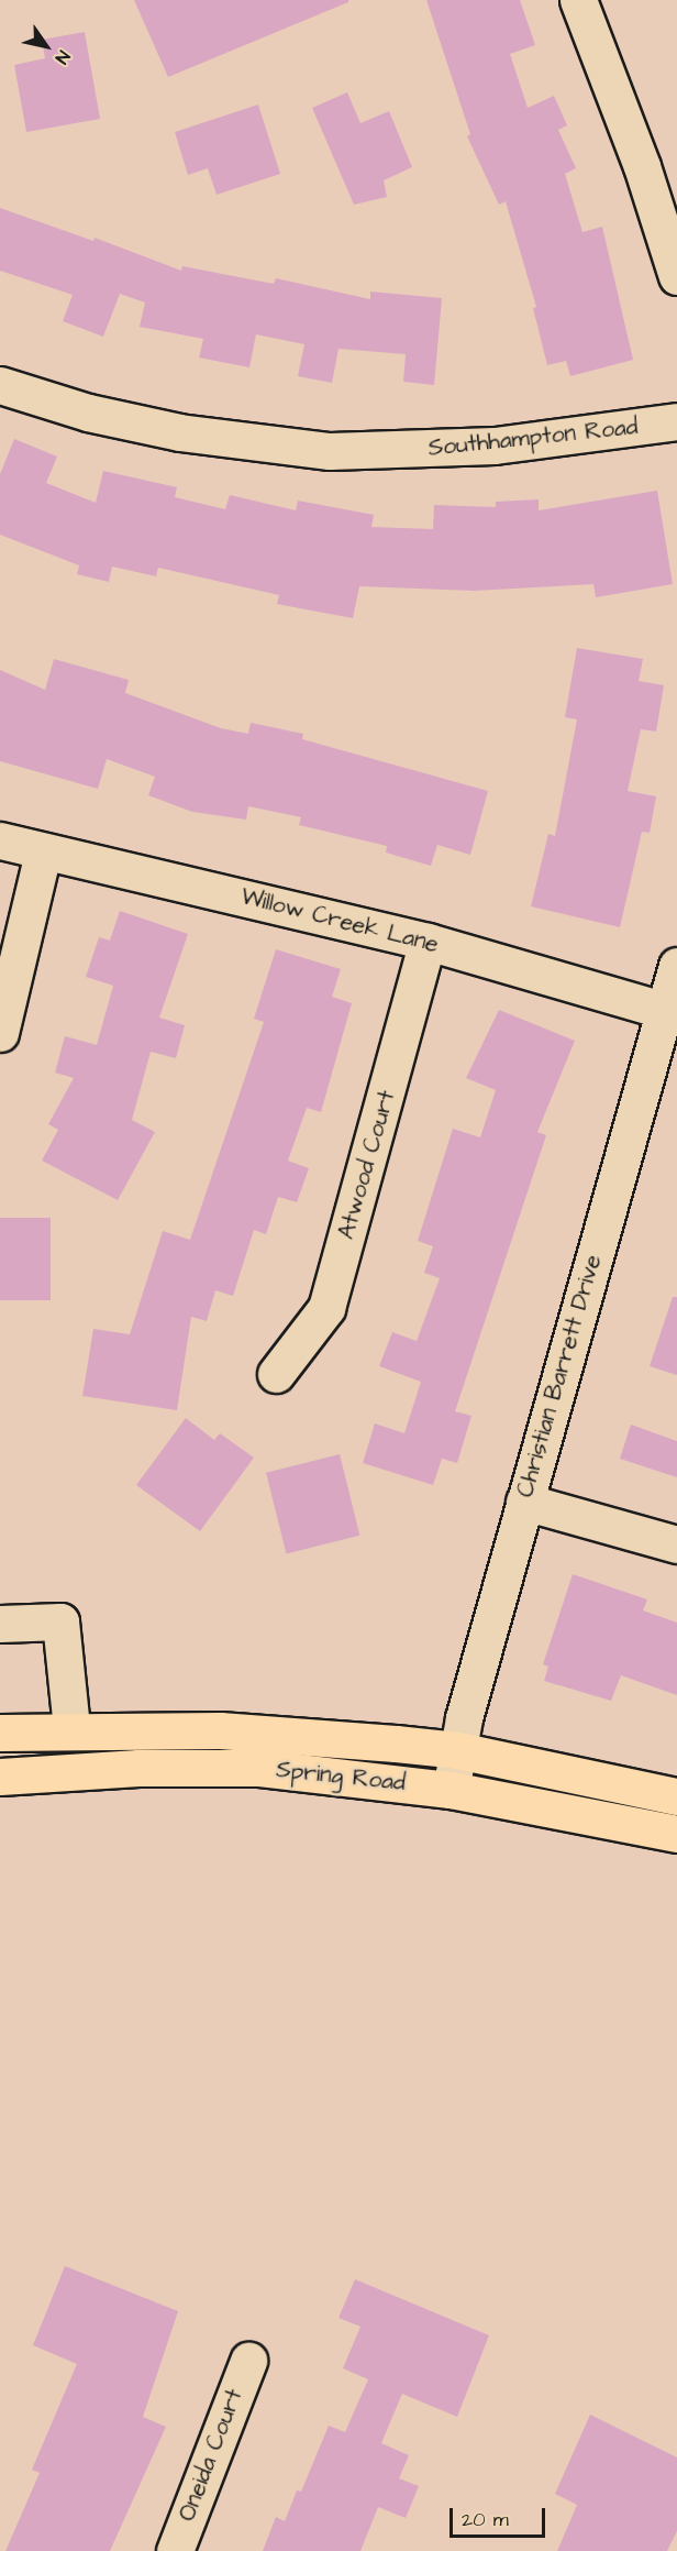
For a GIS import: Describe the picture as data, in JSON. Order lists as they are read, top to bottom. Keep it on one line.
{"streets":{"main road":["Spring Road"],"street":["Southhampton Road","Willow Creek Lane","Atwood Court","Christian Barrett Drive","Oneida Court"]},"crossings":[["Willow Creek Lane","Atwood Court"],["Willow Creek Lane","Christian Barrett Drive"],["Christian Barrett Drive","Spring Road"]],"scale_bar":"20 m","north":"bottom right"}
